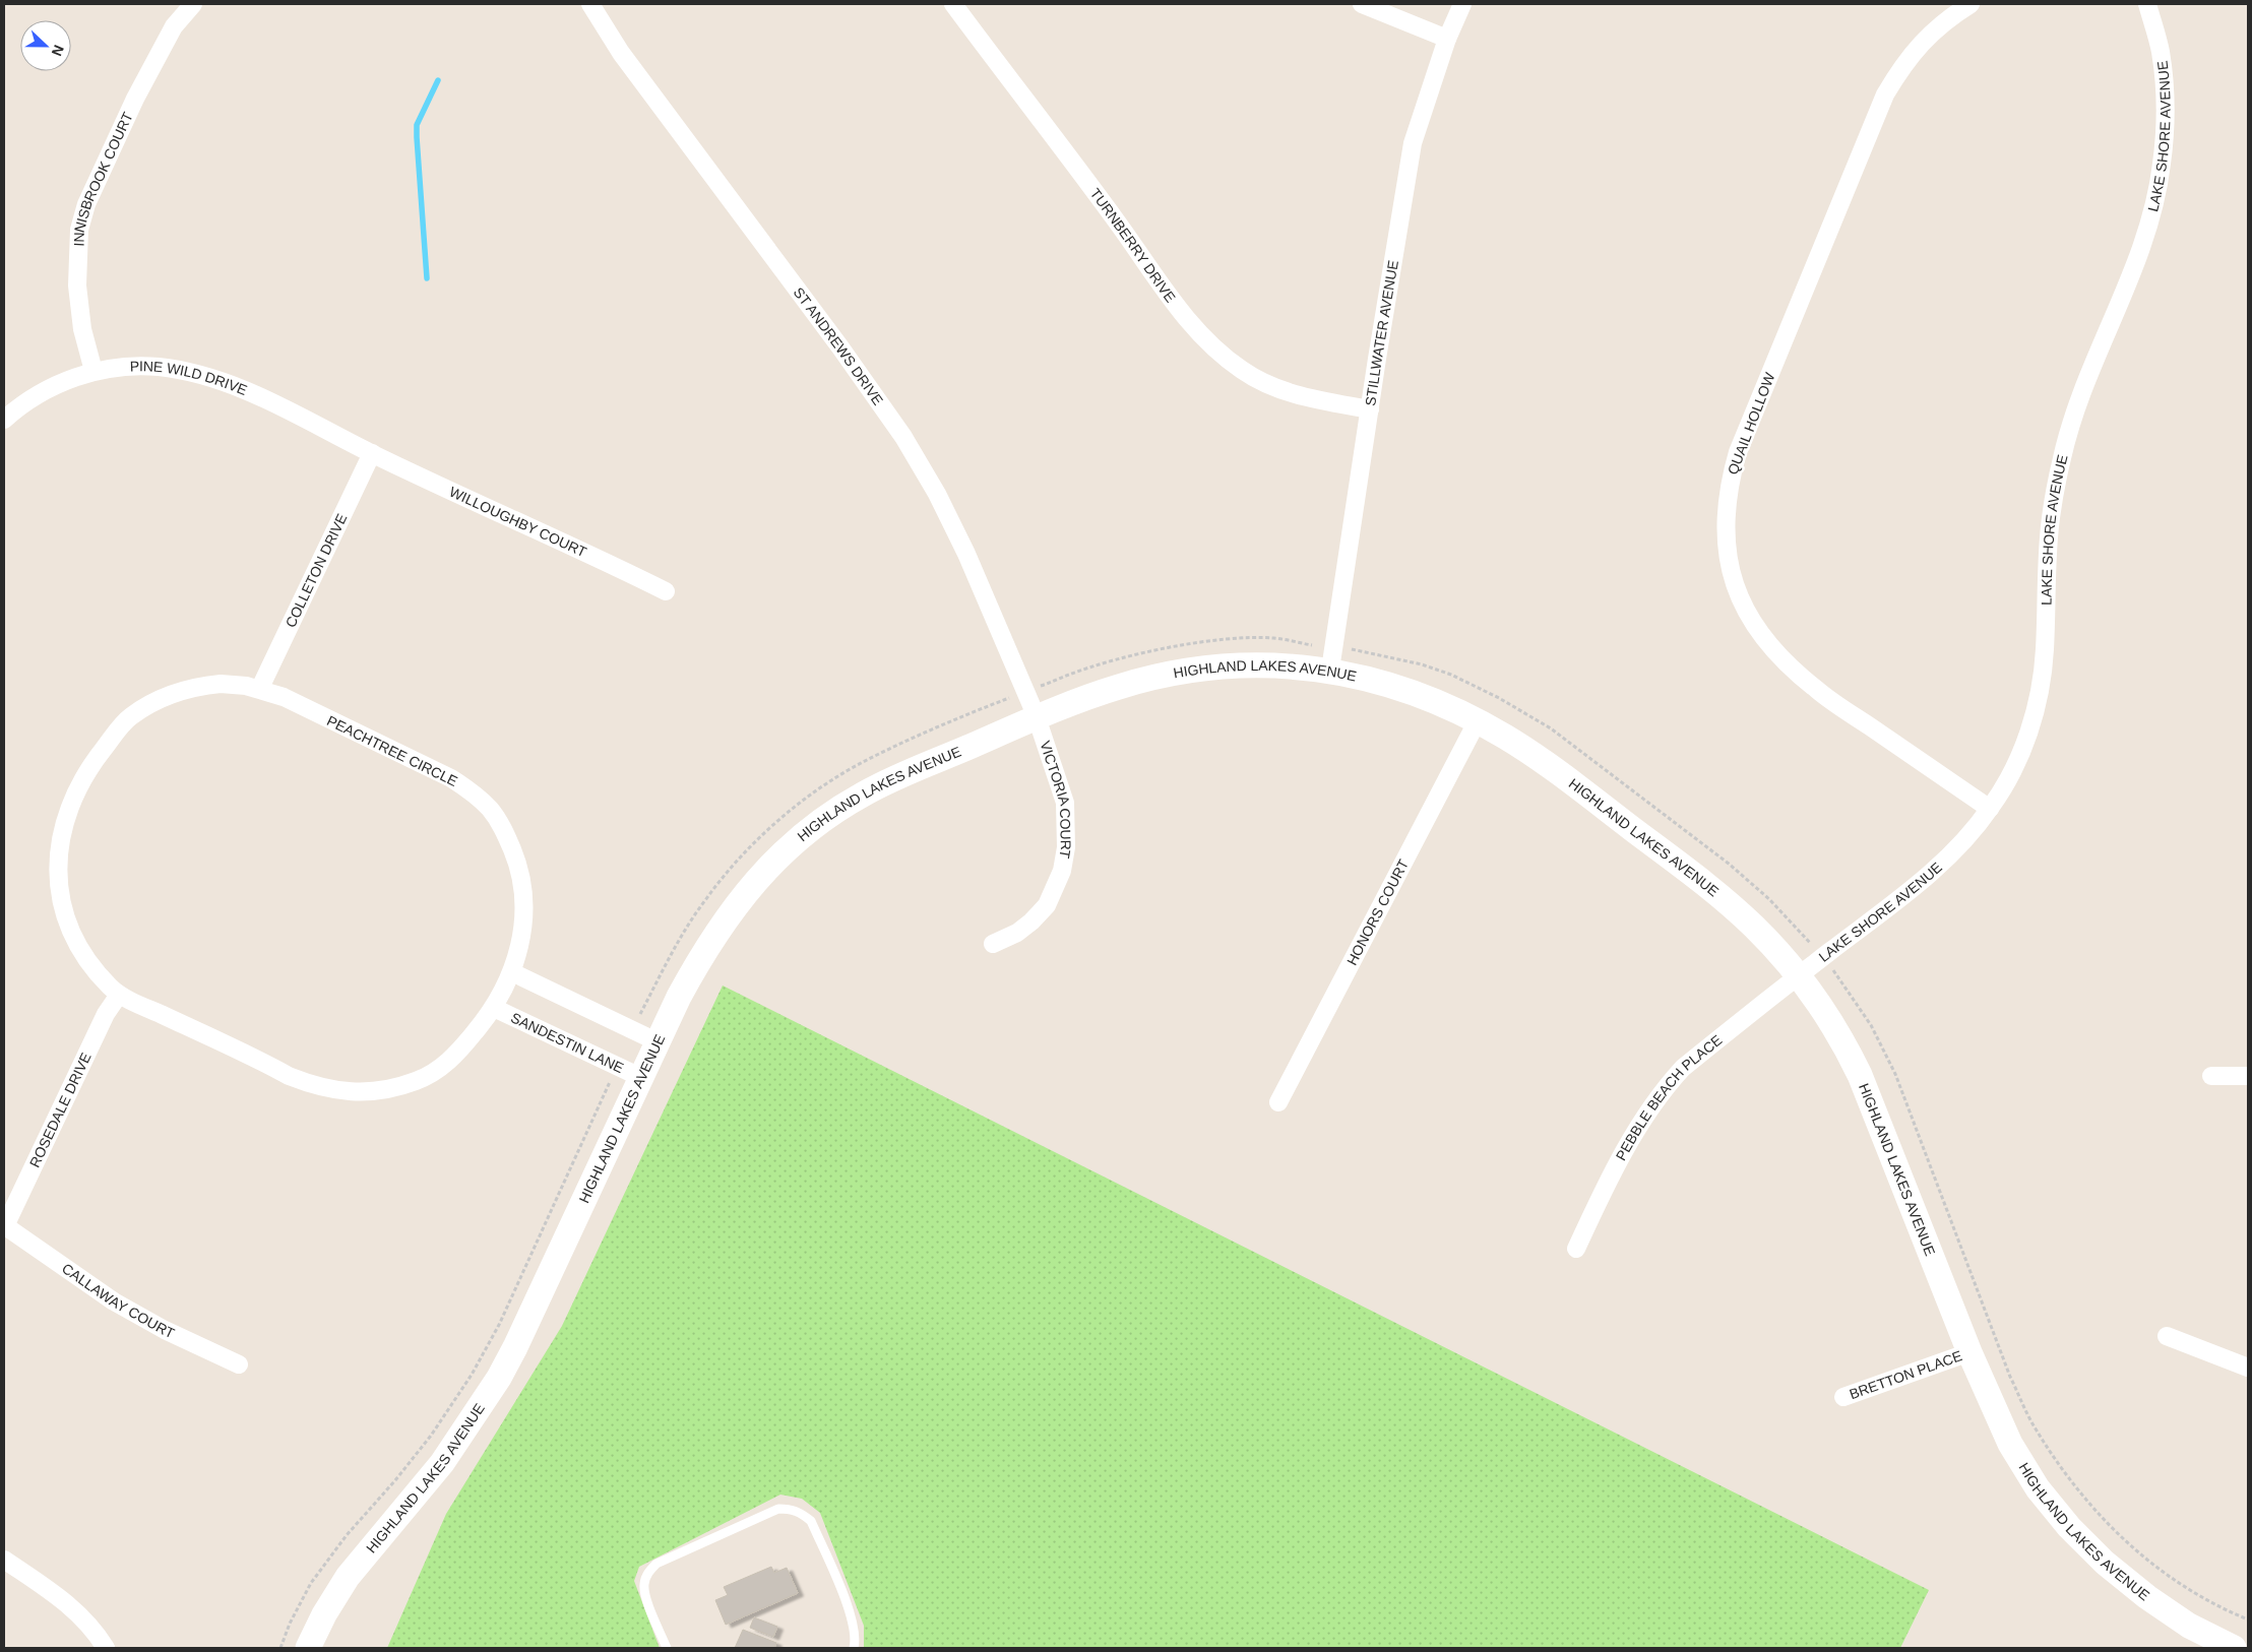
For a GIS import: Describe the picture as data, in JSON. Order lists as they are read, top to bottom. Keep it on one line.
{"streets":{"street":["LAKE SHORE AVENUE","INNISBROOK COURT","TURNBERRY DRIVE","STILLWATER AVENUE","ST ANDREWS DRIVE","PINE WILD DRIVE","QUAIL HOLLOW","WILLOUGHBY COURT","COLLETON DRIVE","HIGHLAND LAKES AVENUE","PEACHTREE CIRCLE","VICTORIA COURT","HONORS COURT","SANDESTIN LANE","PEBBLE BEACH PLACE","ROSEDALE DRIVE","CALLAWAY COURT","BRETTON PLACE"]},"crossings":[["LAKE SHORE AVENUE","QUAIL HOLLOW"],["LAKE SHORE AVENUE","HIGHLAND LAKES AVENUE"],["LAKE SHORE AVENUE","PEBBLE BEACH PLACE"],["INNISBROOK COURT","PINE WILD DRIVE"],["TURNBERRY DRIVE","STILLWATER AVENUE"],["STILLWATER AVENUE","HIGHLAND LAKES AVENUE"],["ST ANDREWS DRIVE","HIGHLAND LAKES AVENUE"],["ST ANDREWS DRIVE","VICTORIA COURT"],["PINE WILD DRIVE","WILLOUGHBY COURT"],["PINE WILD DRIVE","COLLETON DRIVE"],["WILLOUGHBY COURT","COLLETON DRIVE"],["COLLETON DRIVE","PEACHTREE CIRCLE"],["HIGHLAND LAKES AVENUE","VICTORIA COURT"],["HIGHLAND LAKES AVENUE","HONORS COURT"],["HIGHLAND LAKES AVENUE","SANDESTIN LANE"],["HIGHLAND LAKES AVENUE","PEBBLE BEACH PLACE"],["HIGHLAND LAKES AVENUE","BRETTON PLACE"],["PEACHTREE CIRCLE","SANDESTIN LANE"],["PEACHTREE CIRCLE","ROSEDALE DRIVE"],["ROSEDALE DRIVE","CALLAWAY COURT"]],"north":"right"}
